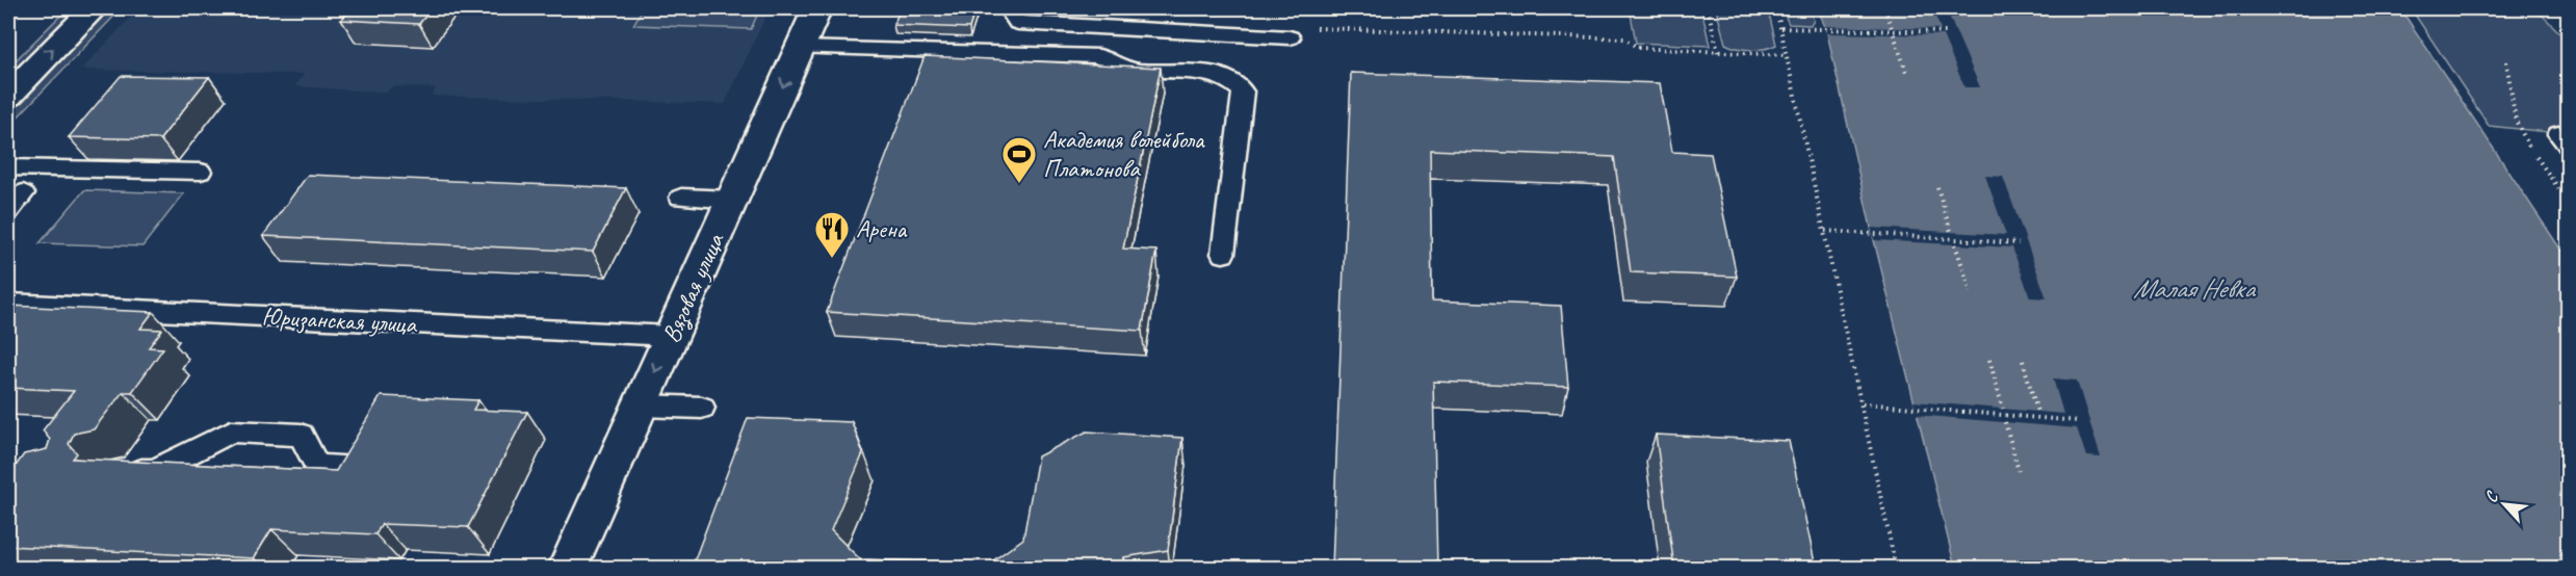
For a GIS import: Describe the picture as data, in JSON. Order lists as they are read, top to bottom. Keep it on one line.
{"streets":{"street":["Вязовая улица"],"lane":["Юризанская улица"]},"crossings":[["Вязовая улица","Юризанская улица"]],"one_way":["Вязовая улица"],"water":["Малая Невка"],"places":{"sports":["Академия волейбола Платонова"],"restaurant":["Арена"]},"north":"top left"}
